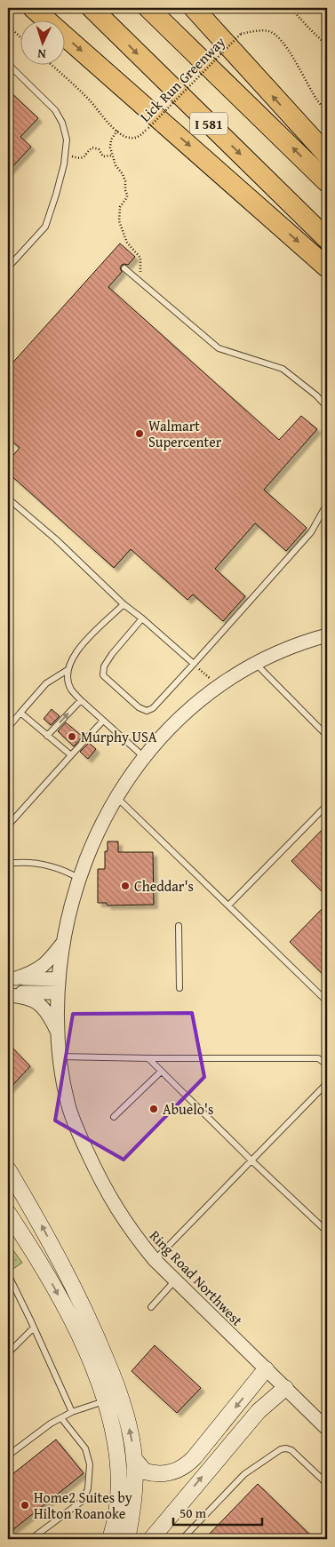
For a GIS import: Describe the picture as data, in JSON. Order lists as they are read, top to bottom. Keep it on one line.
{"streets":{"highway":["I 581"],"street":["Ring Road Northwest"],"path":["Lick Run Greenway"]},"places":["Walmart Supercenter","Murphy USA","Cheddar's","Abuelo's","Home2 Suites by Hilton Roanoke"],"scale_bar":"50 m","north":"bottom"}
